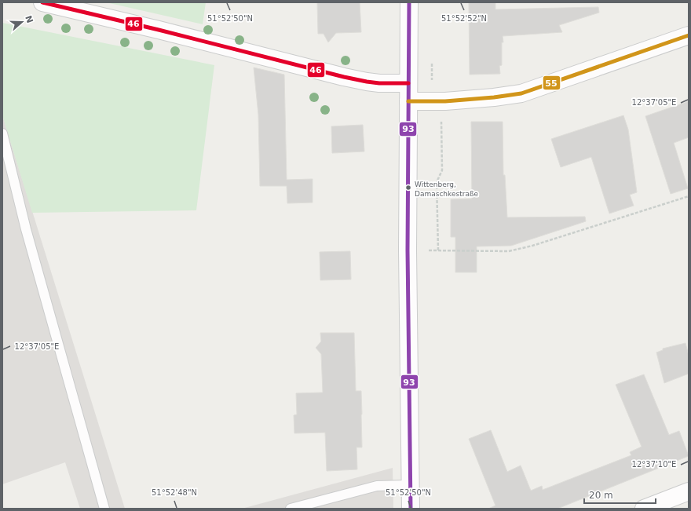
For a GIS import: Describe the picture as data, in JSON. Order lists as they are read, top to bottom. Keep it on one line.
{"places":["Wittenberg, Damaschkestraße"],"lines":["transit line 93","transit line 46","transit line 55"],"scale_bar":"20 m","north":"right","coordinates":["51°52'50\"N","51°52'52\"N","12°37'05\"E","12°37'10\"E","51°52'48\"N"]}
